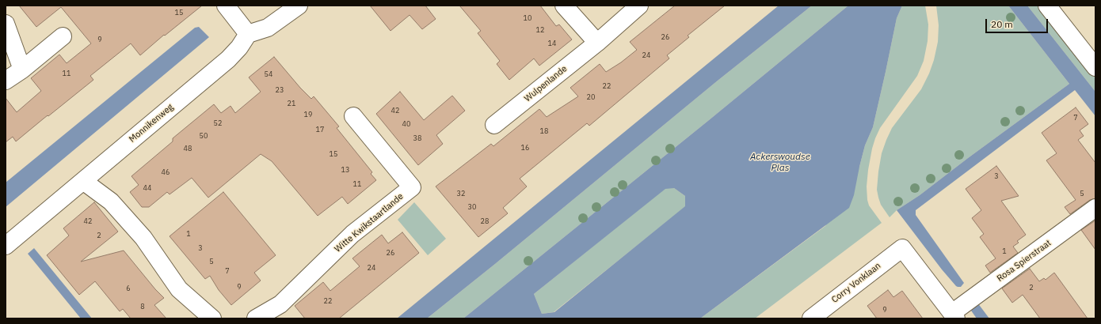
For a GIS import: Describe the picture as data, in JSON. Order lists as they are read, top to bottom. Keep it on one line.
{"streets":{"street":["Wulpenlande","Monnikenweg","Witte Kwikstaartlande","Rosa Spierstraat","Corry Vonklaan"]},"crossings":[["Rosa Spierstraat","Corry Vonklaan"]],"water":["Ackerswoudse Plas"],"house_numbers":["15","10","12","26","9","14","24","11","54","22","23","20","21","42","19","7","52","40","17","18","50","38","16","48","15","13","46","3","11","44","32","5","30","42","28","1","2","3","1","26","5","24","7","9","2","6","22","8","9"],"scale_bar":"20 m"}
